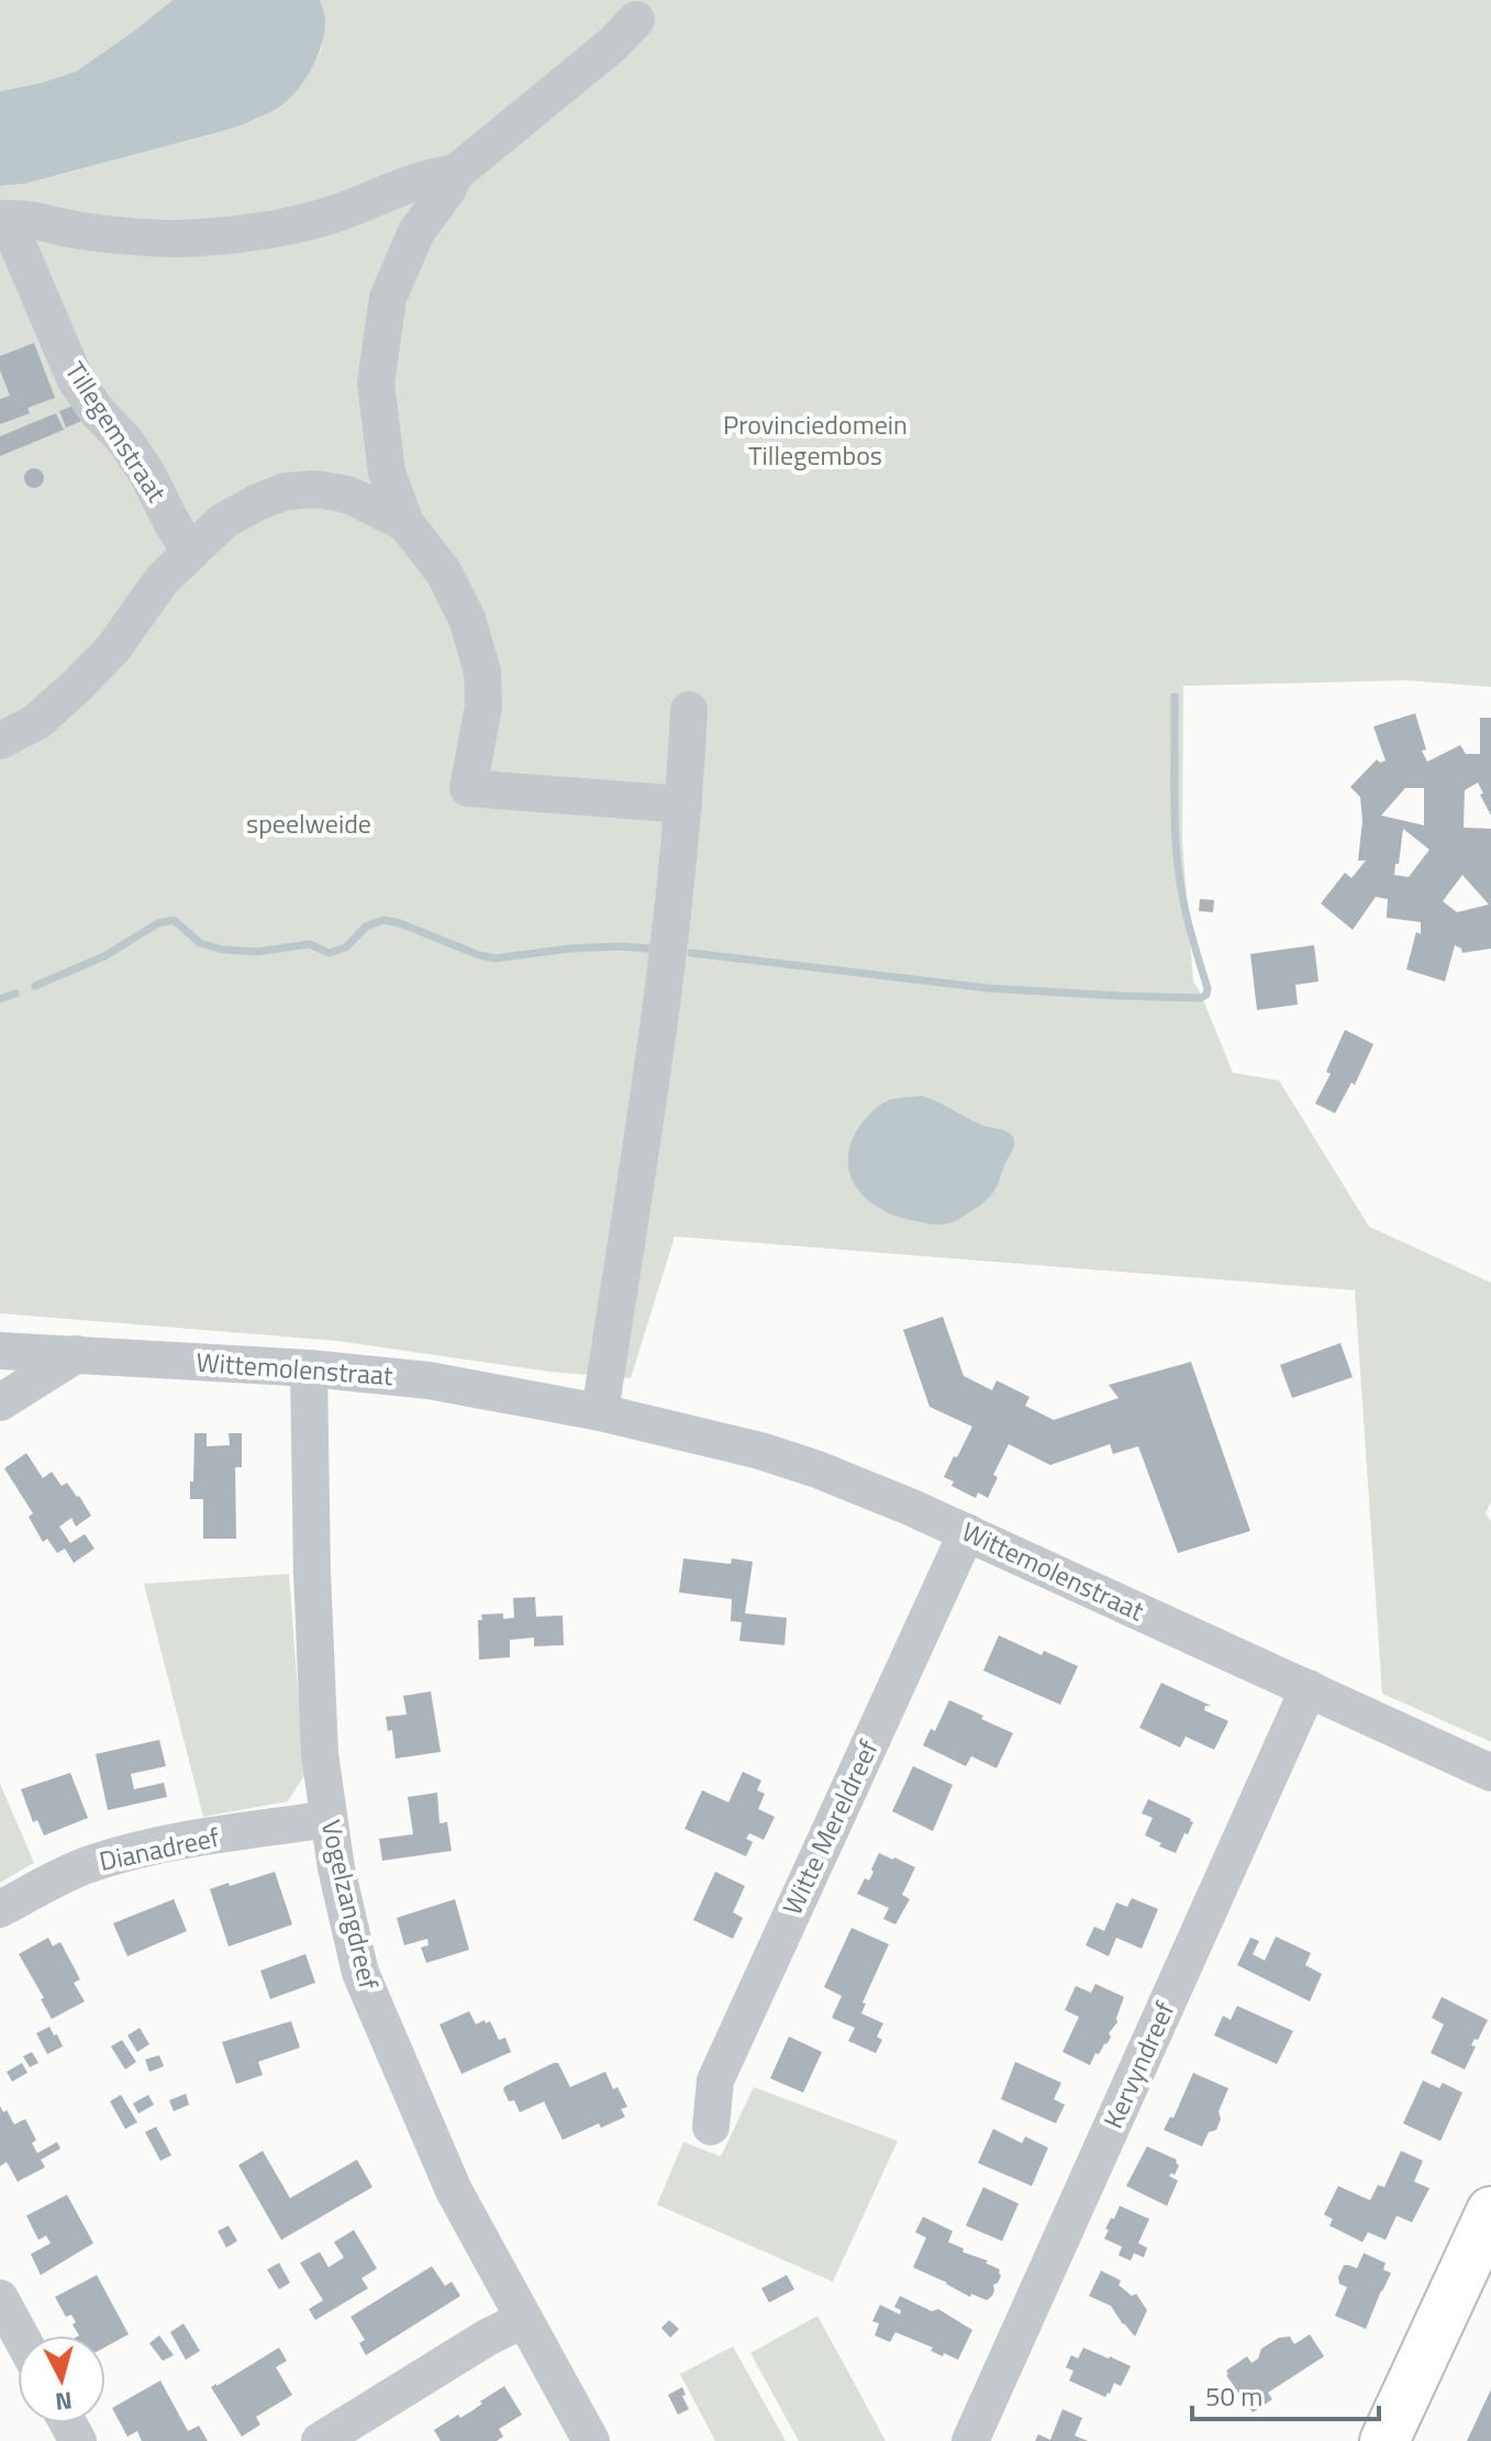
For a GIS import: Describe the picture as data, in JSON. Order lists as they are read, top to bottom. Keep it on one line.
{"streets":{"street":["Tillegemstraat","Wittemolenstraat","Witte Mereldreef","Dianadreef","Vogelzangdreef","Kervyndreef"]},"crossings":[["Wittemolenstraat","Witte Mereldreef"],["Wittemolenstraat","Vogelzangdreef"],["Wittemolenstraat","Kervyndreef"],["Dianadreef","Vogelzangdreef"]],"parks":["Provinciedomein Tillegembos","speelweide"],"scale_bar":"50 m","north":"bottom"}
